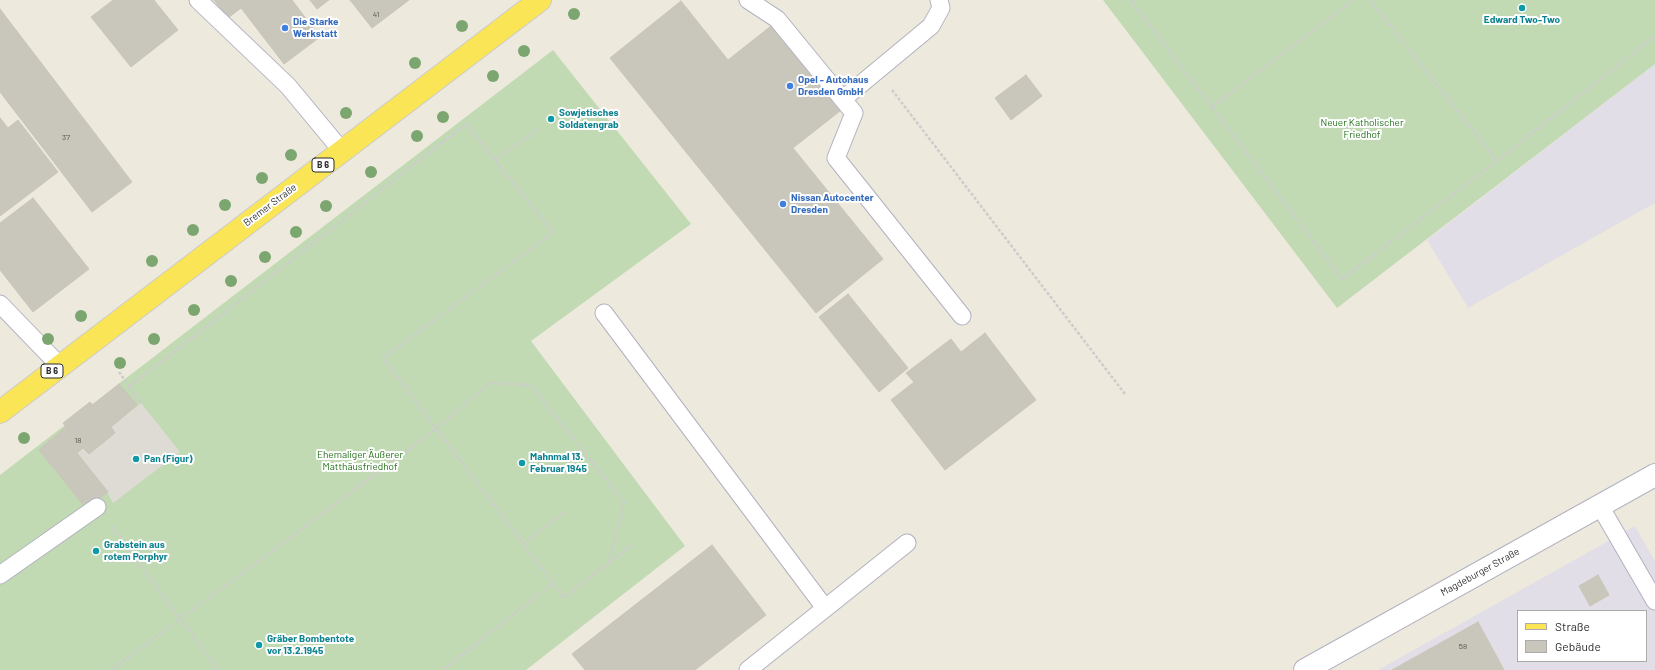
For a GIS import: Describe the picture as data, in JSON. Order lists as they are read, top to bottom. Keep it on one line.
{"streets":{"main road":["B 6","Bremer Straße"],"street":["Magdeburger Straße"]},"parks":["Neuer Katholischer Friedhof","Ehemaliger Äußerer Matthäusfriedhof"],"places":["Edward Two-Two","Die Starke Werkstatt","Opel - Autohaus Dresden GmbH","Sowjetisches Soldatengrab","Nissan Autocenter Dresden","Pan (Figur)","Mahnmal 13. Februar 1945","Grabstein aus rotem Porphyr","Gräber Bombentote vor 13.2.1945"],"house_numbers":["41","37","18","58"],"legend":["Straße","Gebäude"]}
